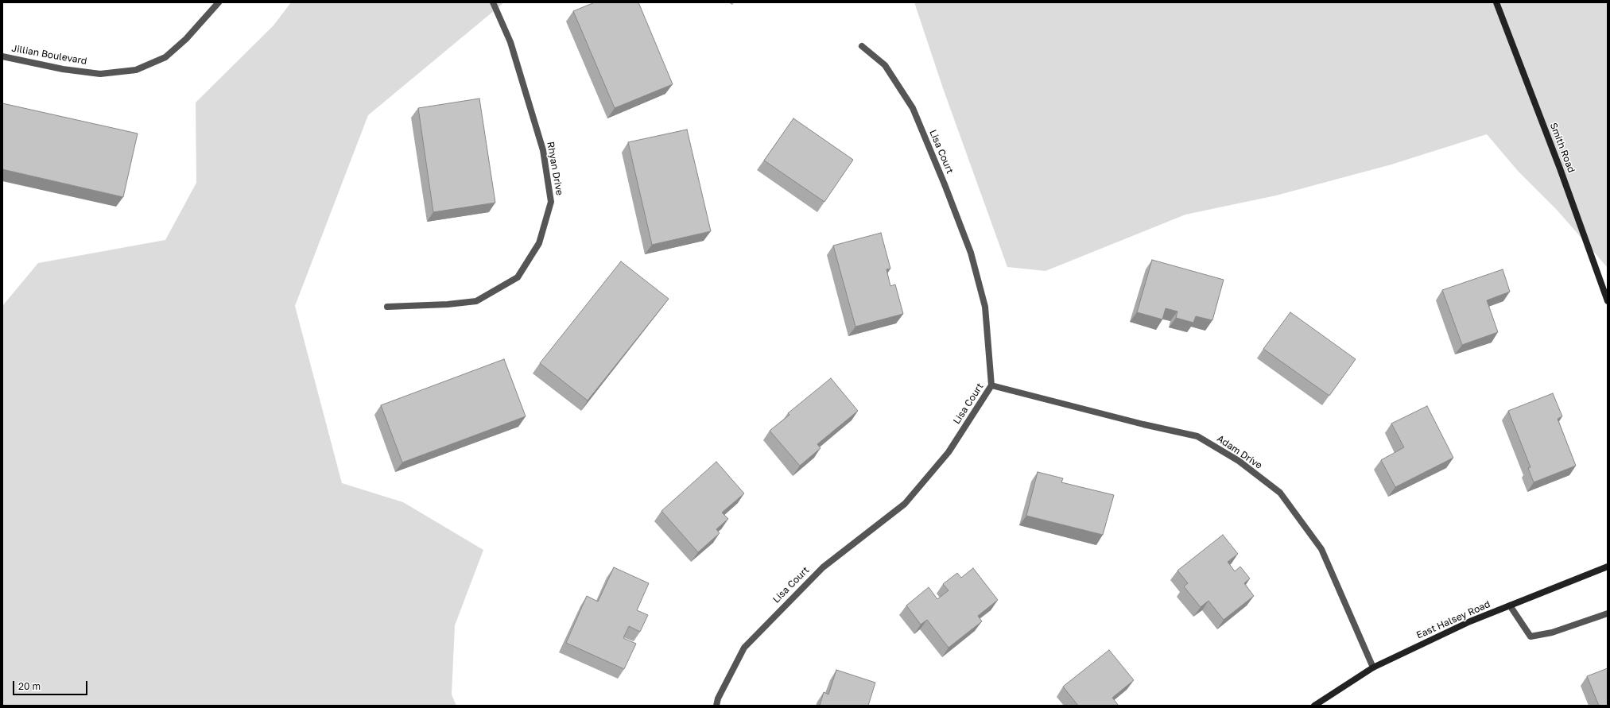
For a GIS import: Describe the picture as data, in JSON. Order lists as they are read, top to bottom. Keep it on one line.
{"streets":{"street":["Jillian Boulevard","Smith Road","Lisa Court","Rhyan Drive","Adam Drive","East Halsey Road"]},"crossings":[["Lisa Court","Adam Drive"],["Adam Drive","East Halsey Road"]],"scale_bar":"20 m"}
